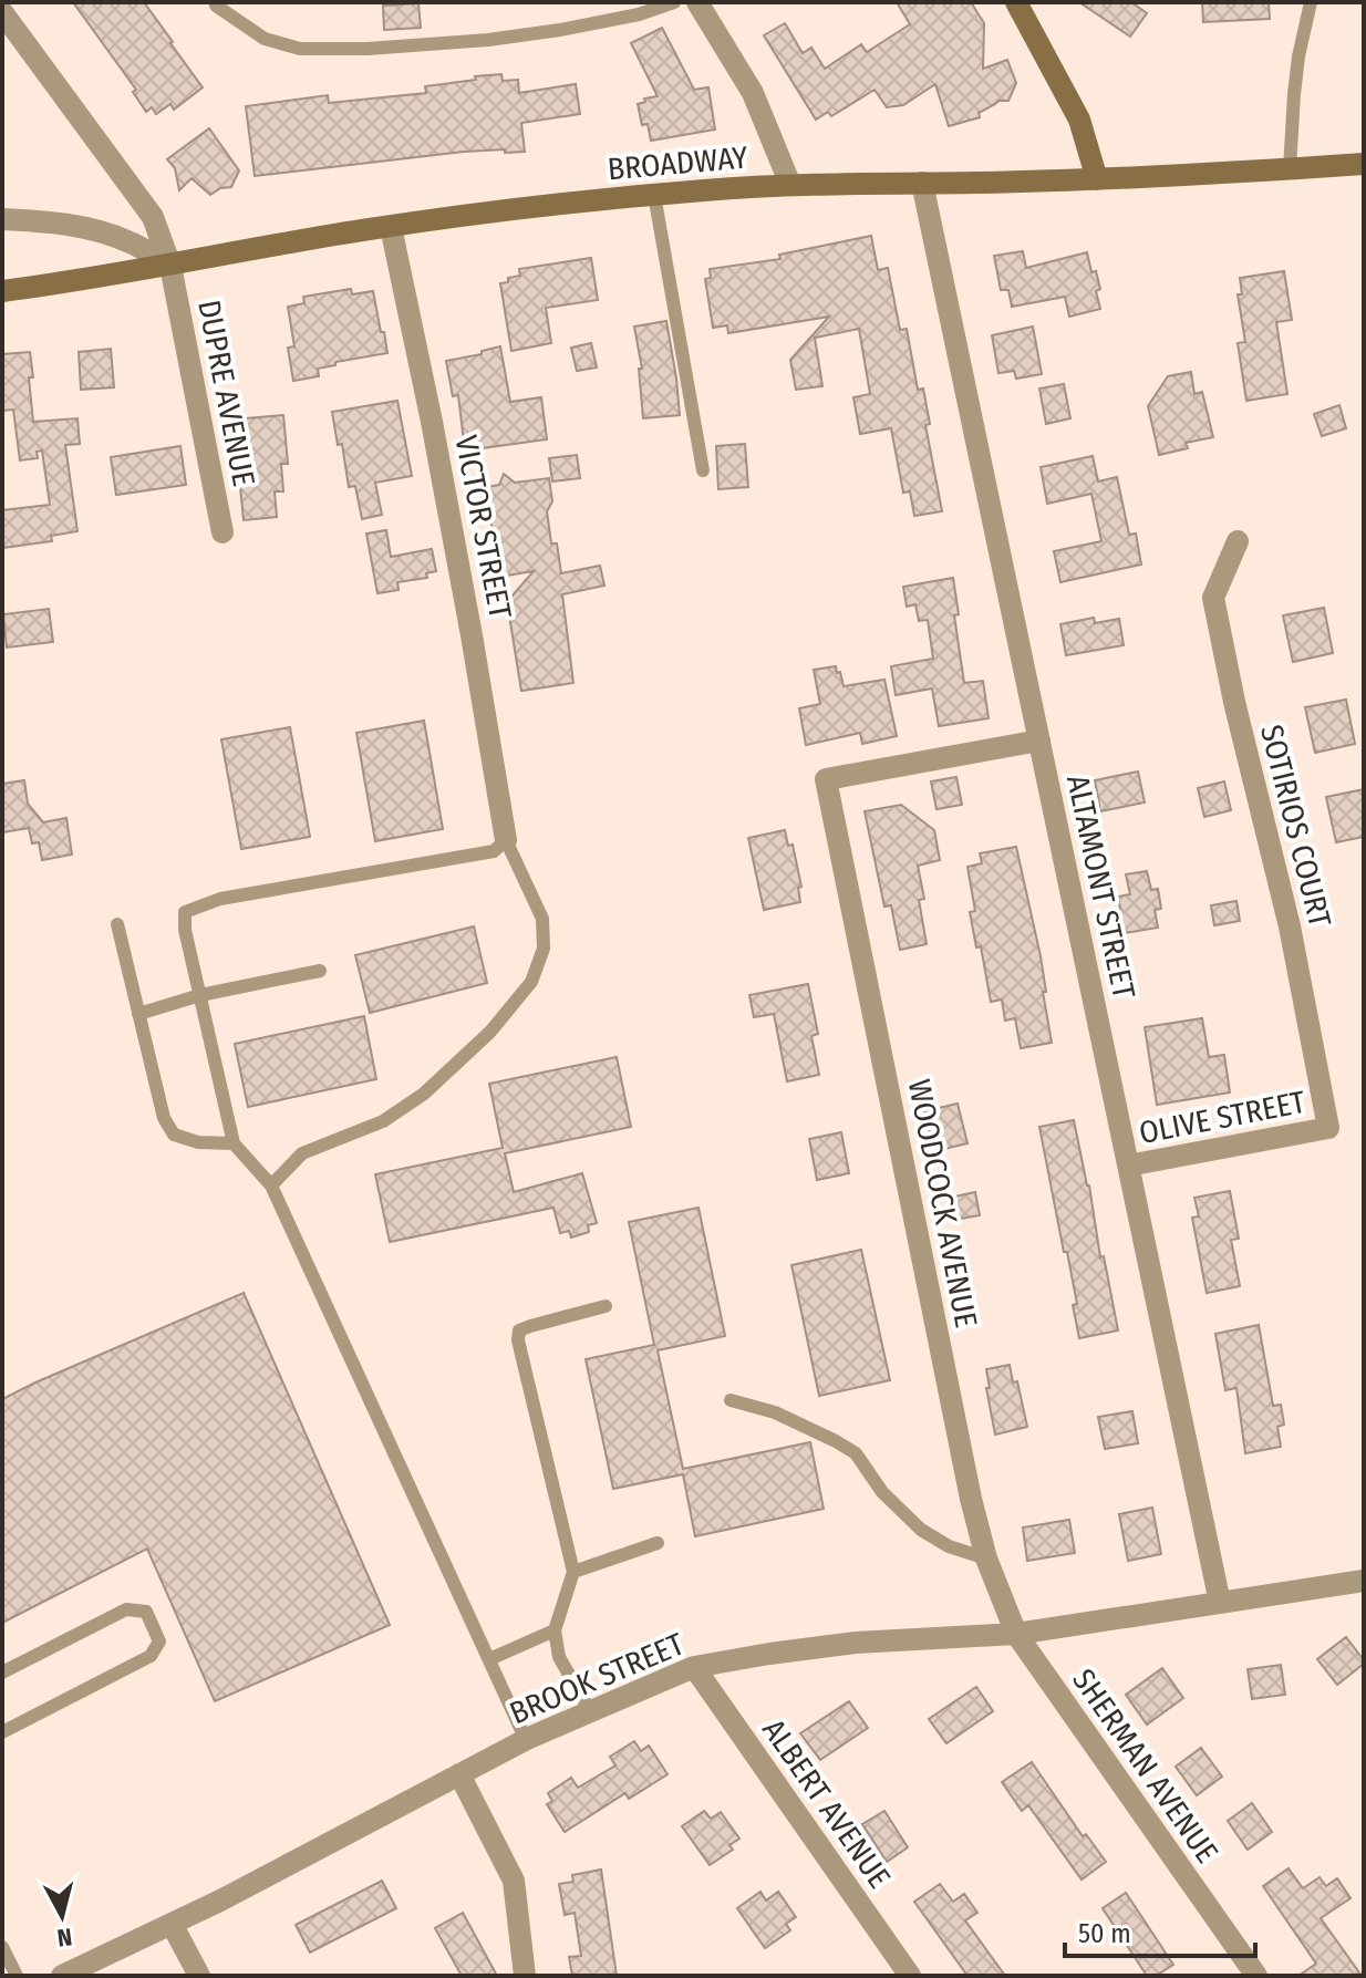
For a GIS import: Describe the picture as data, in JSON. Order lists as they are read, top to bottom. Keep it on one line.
{"streets":{"main road":["BROADWAY"],"street":["DUPRE AVENUE","VICTOR STREET","SOTIRIOS COURT","ALTAMONT STREET","OLIVE STREET","WOODCOCK AVENUE","BROOK STREET","SHERMAN AVENUE","ALBERT AVENUE"]},"crossings":[["BROADWAY","DUPRE AVENUE"],["BROADWAY","VICTOR STREET"],["BROADWAY","ALTAMONT STREET"],["SOTIRIOS COURT","OLIVE STREET"],["ALTAMONT STREET","OLIVE STREET"],["ALTAMONT STREET","WOODCOCK AVENUE"],["ALTAMONT STREET","BROOK STREET"],["WOODCOCK AVENUE","BROOK STREET"],["WOODCOCK AVENUE","SHERMAN AVENUE"],["BROOK STREET","SHERMAN AVENUE"],["BROOK STREET","ALBERT AVENUE"]],"scale_bar":"50 m","north":"bottom"}
